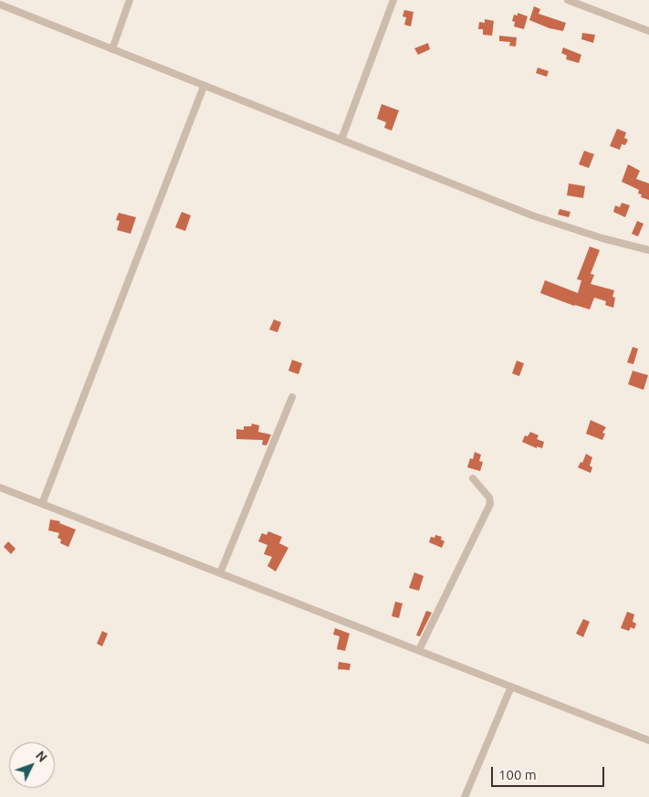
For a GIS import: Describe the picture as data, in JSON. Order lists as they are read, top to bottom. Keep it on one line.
{"scale_bar":"100 m","north":"top right"}
